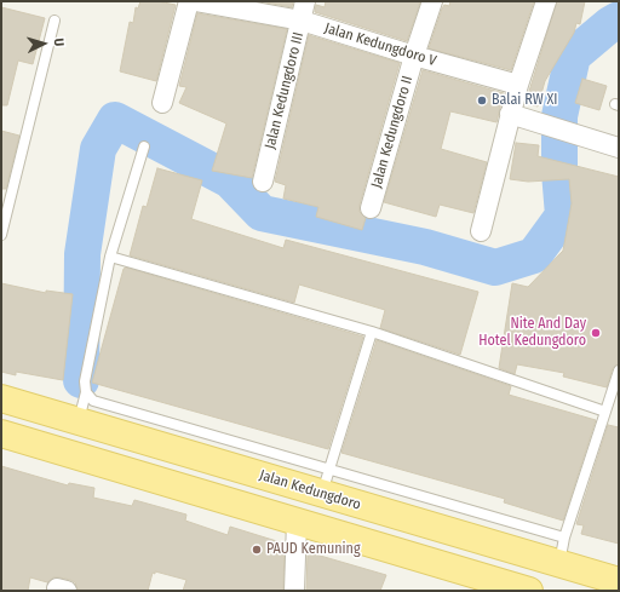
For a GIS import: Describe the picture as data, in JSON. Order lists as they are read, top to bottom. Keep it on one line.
{"streets":{"main road":["Jalan Kedungdoro"],"street":["Jalan Kedungdoro V","Jalan Kedungdoro III","Jalan Kedungdoro II"]},"crossings":[["Jalan Kedungdoro V","Jalan Kedungdoro III"],["Jalan Kedungdoro V","Jalan Kedungdoro II"]],"places":["Balai RW XI","Nite And Day Hotel Kedungdoro","PAUD Kemuning"],"north":"right"}
